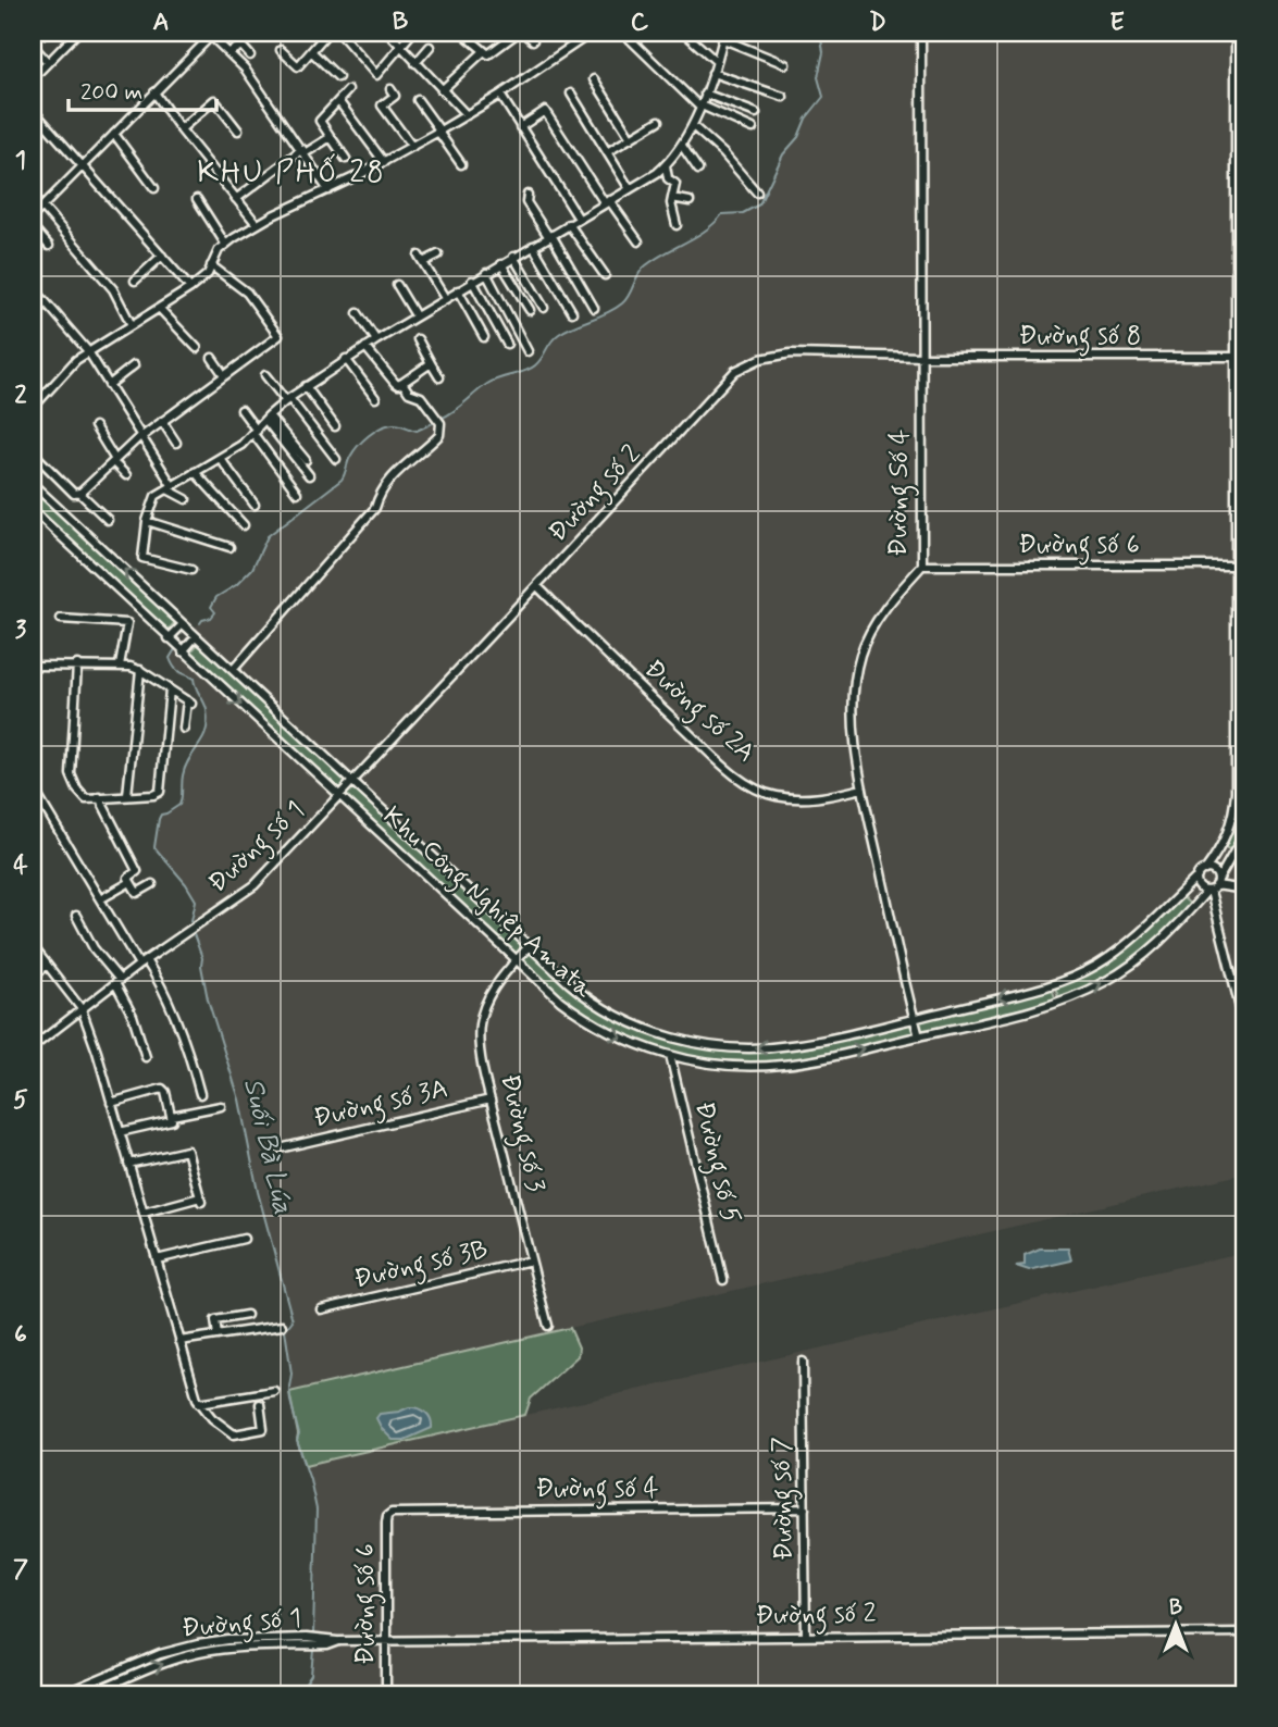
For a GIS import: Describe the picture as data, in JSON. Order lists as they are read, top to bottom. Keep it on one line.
{"streets":{"street":["Đường số 8","Đường Số 4","Đường số 2","Đường số 6","Đường số 2A","Đường số 1","Khu Công Nghiệp Amata","Đường số 3A","Đường số 3","Đường số 5","Đường số 3B","Đường số 4","Đường số 7"]},"crossings":[["Đường số 8","Đường Số 4"],["Đường số 8","Đường số 2"],["Đường Số 4","Đường số 2"],["Đường Số 4","Đường số 6"],["Đường Số 4","Đường số 2A"],["Đường Số 4","Khu Công Nghiệp Amata"],["Đường số 2","Đường số 6"],["Đường số 2","Đường số 2A"],["Đường số 2","Đường số 1"],["Đường số 2","Khu Công Nghiệp Amata"],["Đường số 2","Đường số 7"],["Đường số 6","Đường số 1"],["Đường số 6","Đường số 4"],["Đường số 1","Khu Công Nghiệp Amata"],["Khu Công Nghiệp Amata","Đường số 3"],["Khu Công Nghiệp Amata","Đường số 5"],["Đường số 3A","Đường số 3"],["Đường số 3","Đường số 3B"],["Đường số 4","Đường số 7"]],"districts":["KHU PHỐ 28"],"water":["Suối Bà Lúa"],"scale_bar":"200 m","north":"top","grid":{"columns":["A","B","C","D","E"],"rows":["1","2","3","4","5","6","7"]}}
